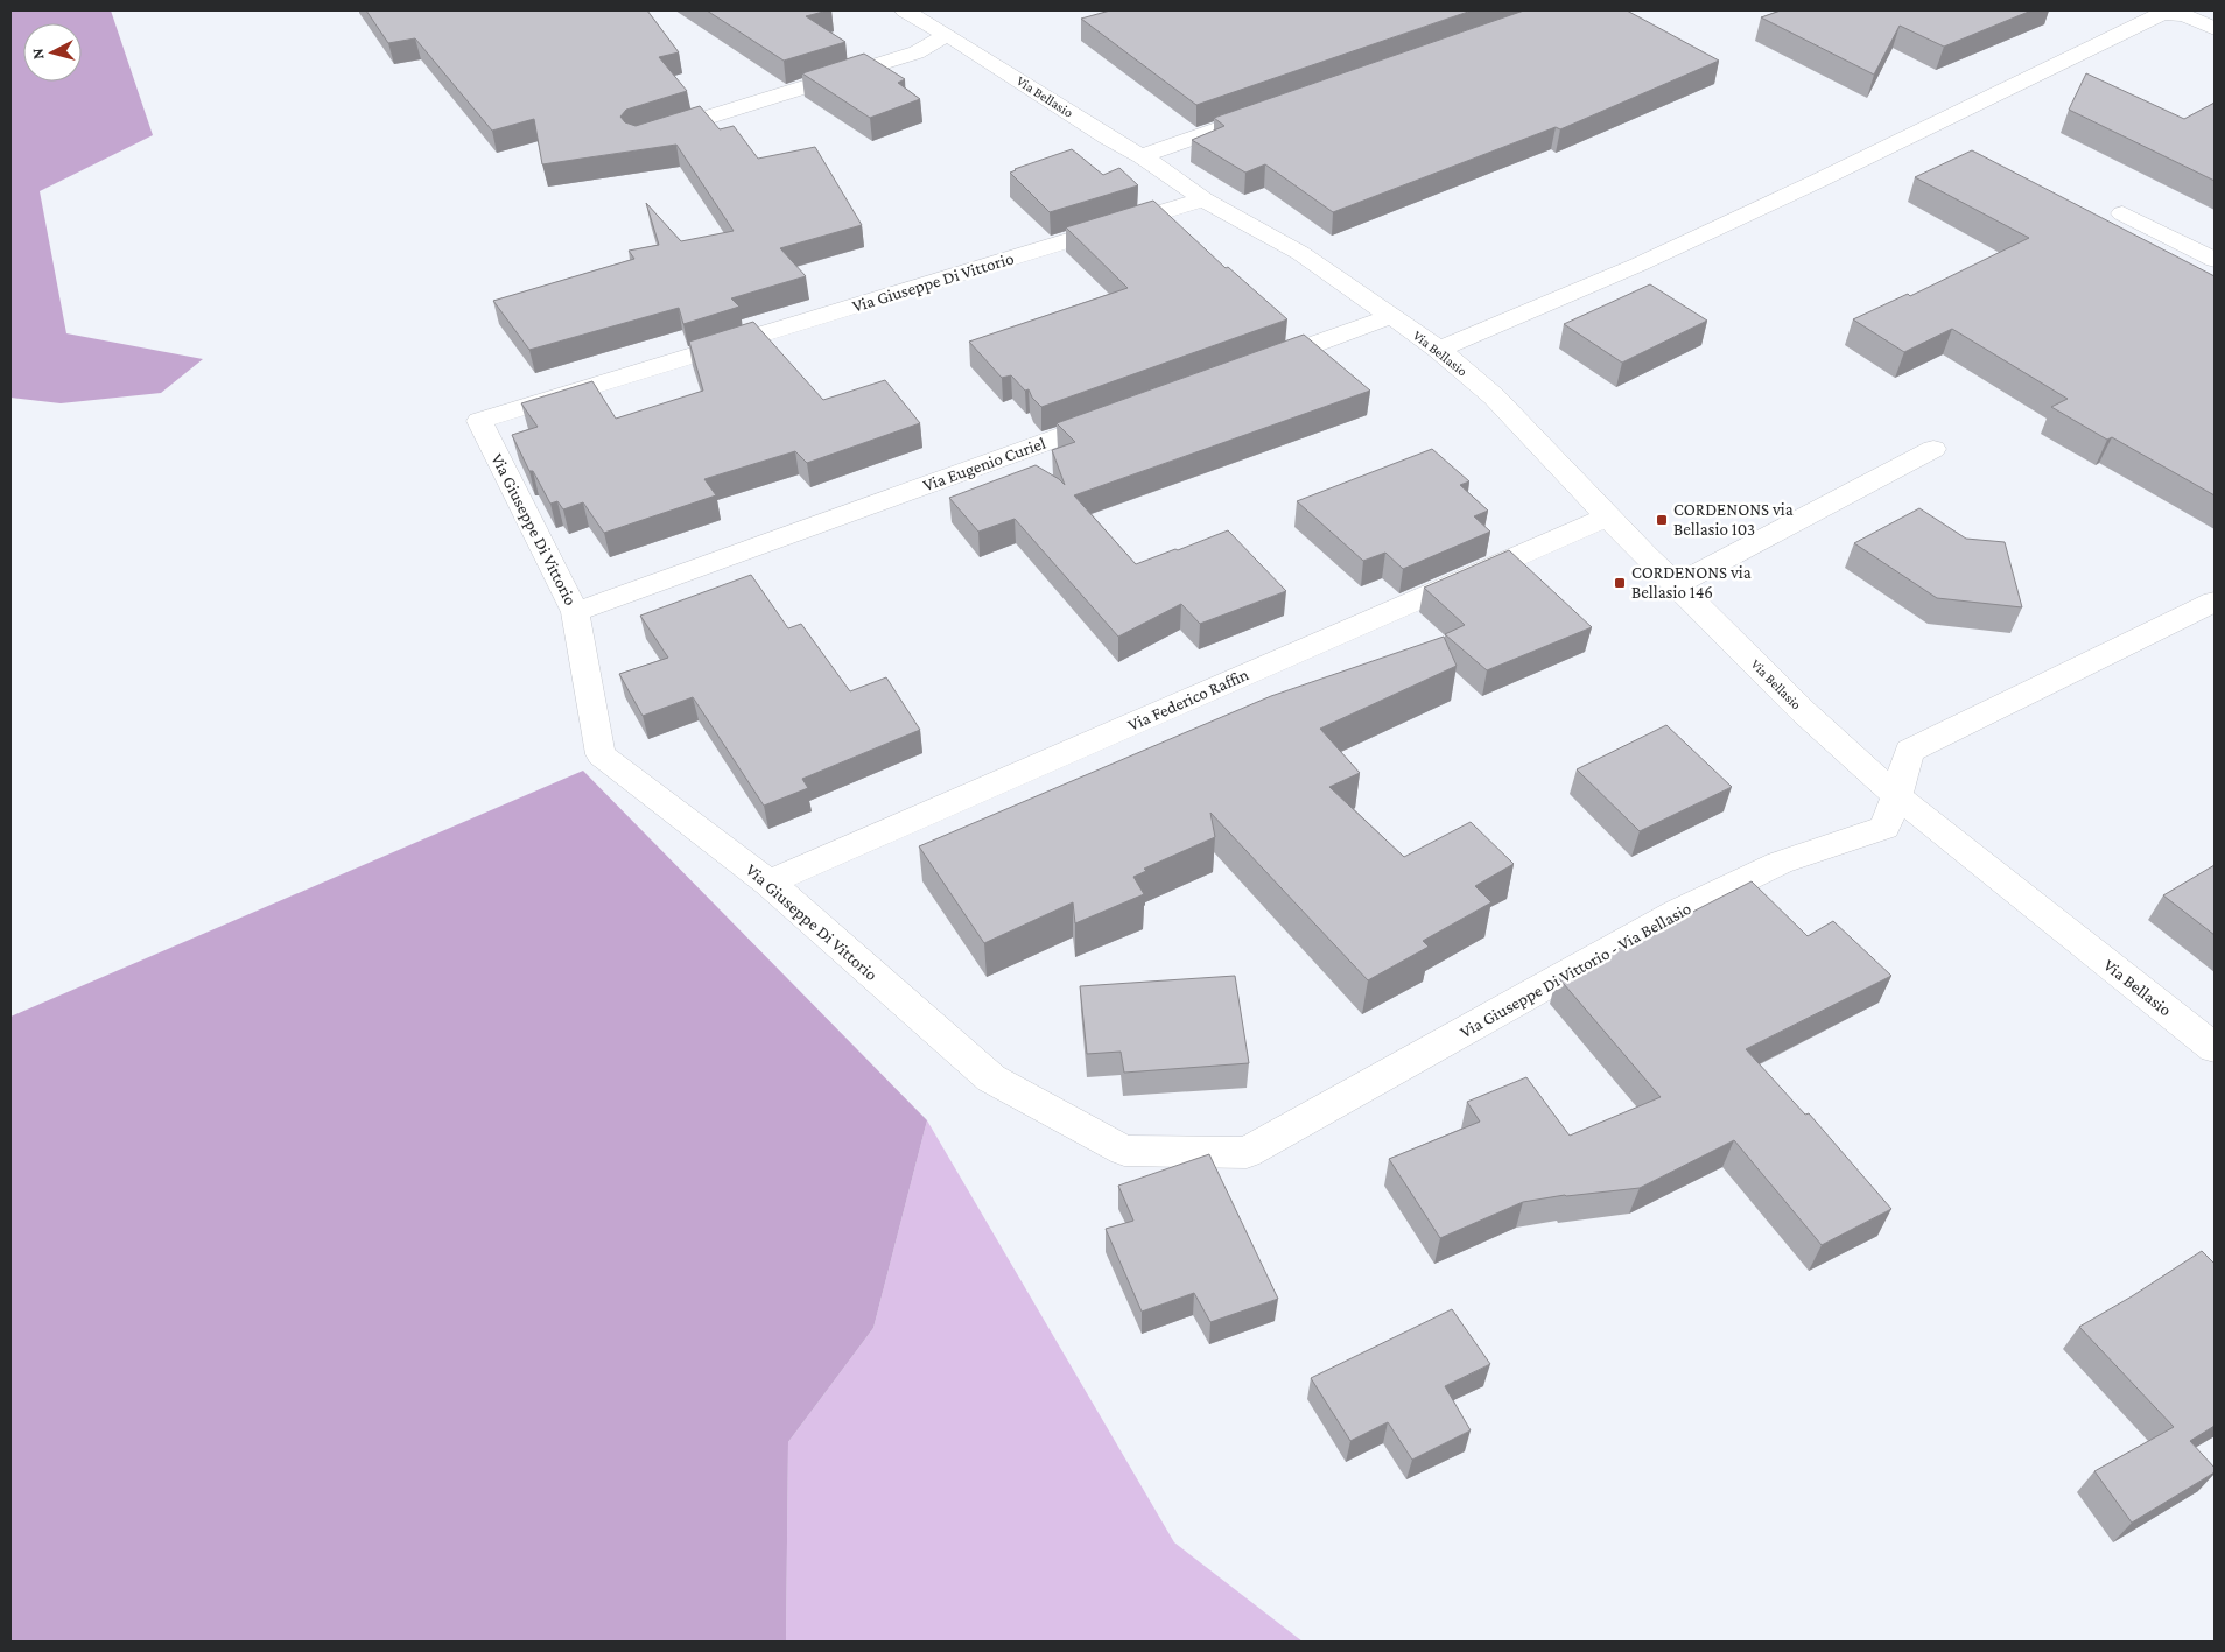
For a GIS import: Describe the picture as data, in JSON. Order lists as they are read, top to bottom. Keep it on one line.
{"streets":{"street":["Via Bellasio","Via Giuseppe Di Vittorio","Via Eugenio Curiel","Via Federico Raffin","Via Giuseppe Di Vittorio - Via Bellasio"]},"crossings":[["Via Bellasio","Via Giuseppe Di Vittorio"],["Via Bellasio","Via Federico Raffin"],["Via Bellasio","Via Giuseppe Di Vittorio - Via Bellasio"],["Via Giuseppe Di Vittorio","Via Eugenio Curiel"],["Via Giuseppe Di Vittorio","Via Federico Raffin"],["Via Giuseppe Di Vittorio","Via Giuseppe Di Vittorio - Via Bellasio"]],"places":{"transit":["CORDENONS via Bellasio 103","CORDENONS via Bellasio 146"]},"north":"left"}
